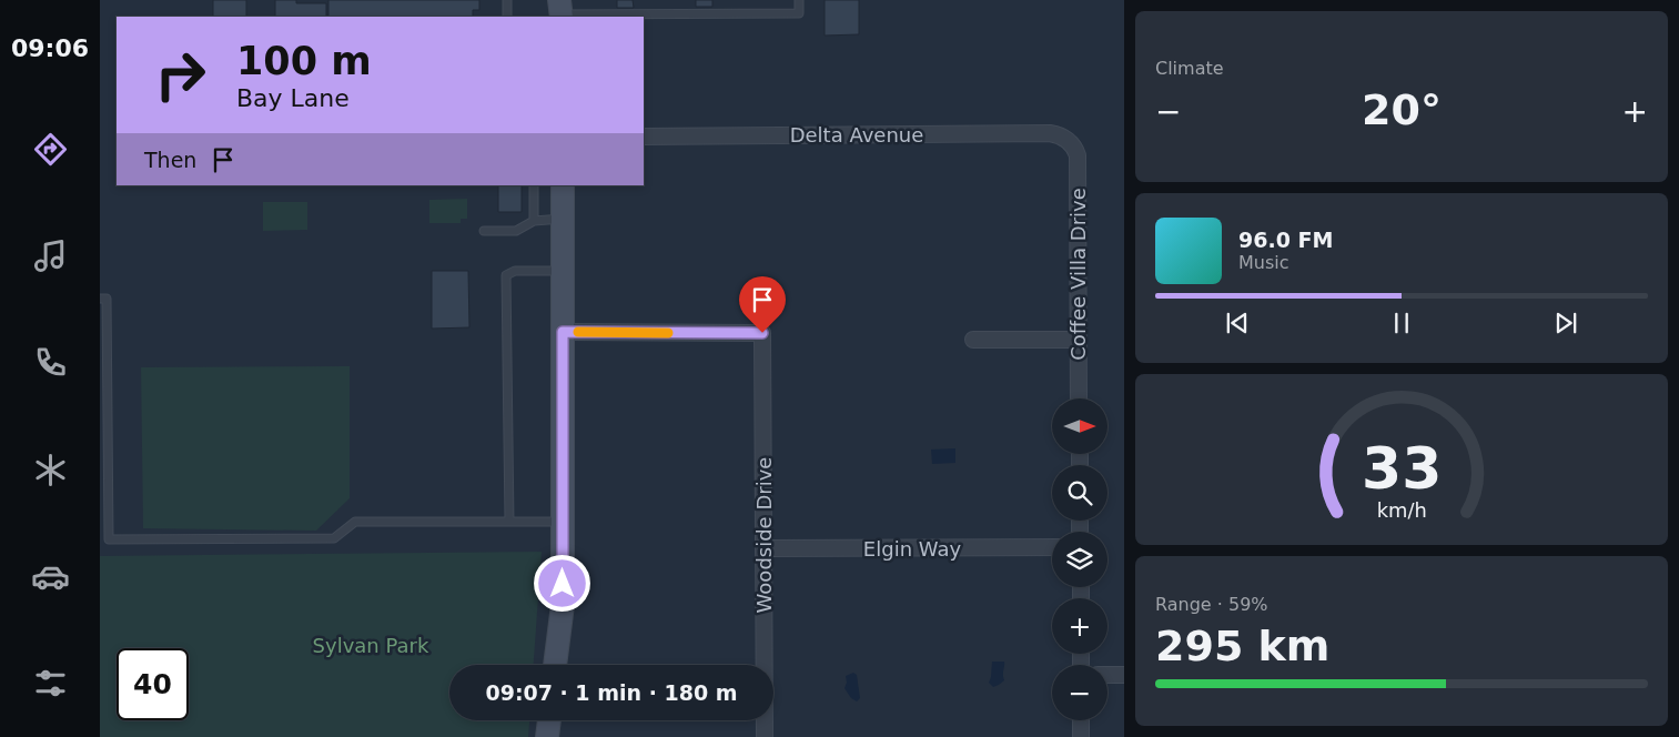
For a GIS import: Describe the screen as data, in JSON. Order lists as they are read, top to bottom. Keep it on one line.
{"streets":{"street":["Delta Avenue","Coffee Villa Drive","Woodside Drive","Elgin Way"]},"crossings":[["Delta Avenue","Coffee Villa Drive"],["Woodside Drive","Elgin Way"]],"parks":["Sylvan Park"],"north":"right","page":{"tabs":"09:06","tile":["Climate",["Range · 59%","295 km"]],"turn":["100 m","Bay Lane"],"heat":["−","20°","+"],"then":"Then","song":["96.0 FM","Music"],"map_buttons":["+","−"],"limit":"40","trip":"09:07 · 1 min · 180 m","gauge":["33","km/h"]}}
